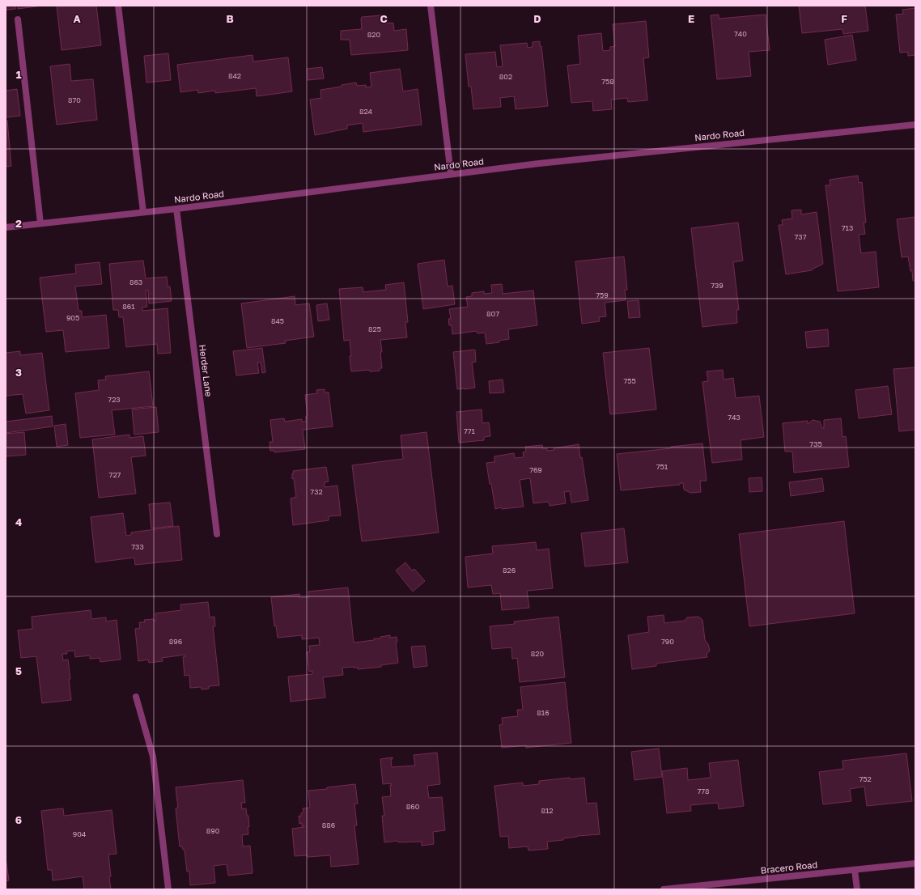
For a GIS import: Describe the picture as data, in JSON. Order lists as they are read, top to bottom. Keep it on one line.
{"streets":{"street":["Nardo Road","Herder Lane","Bracero Road"]},"crossings":[["Nardo Road","Herder Lane"]],"house_numbers":["740","820","842","802","758","870","824","713","737","863","739","759","861","807","905","845","825","755","723","743","771","735","751","769","727","732","733","826","896","790","820","816","752","778","860","812","886","890","904"],"grid":{"columns":["A","B","C","D","E","F"],"rows":["1","2","3","4","5","6"]}}
